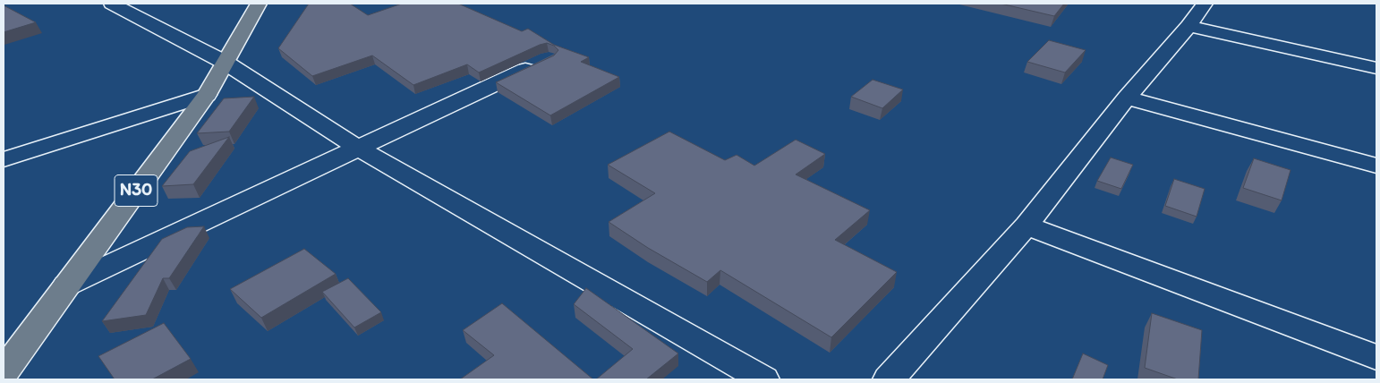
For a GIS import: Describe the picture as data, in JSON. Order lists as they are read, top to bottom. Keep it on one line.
{"streets":{"main road":["N30"]}}
